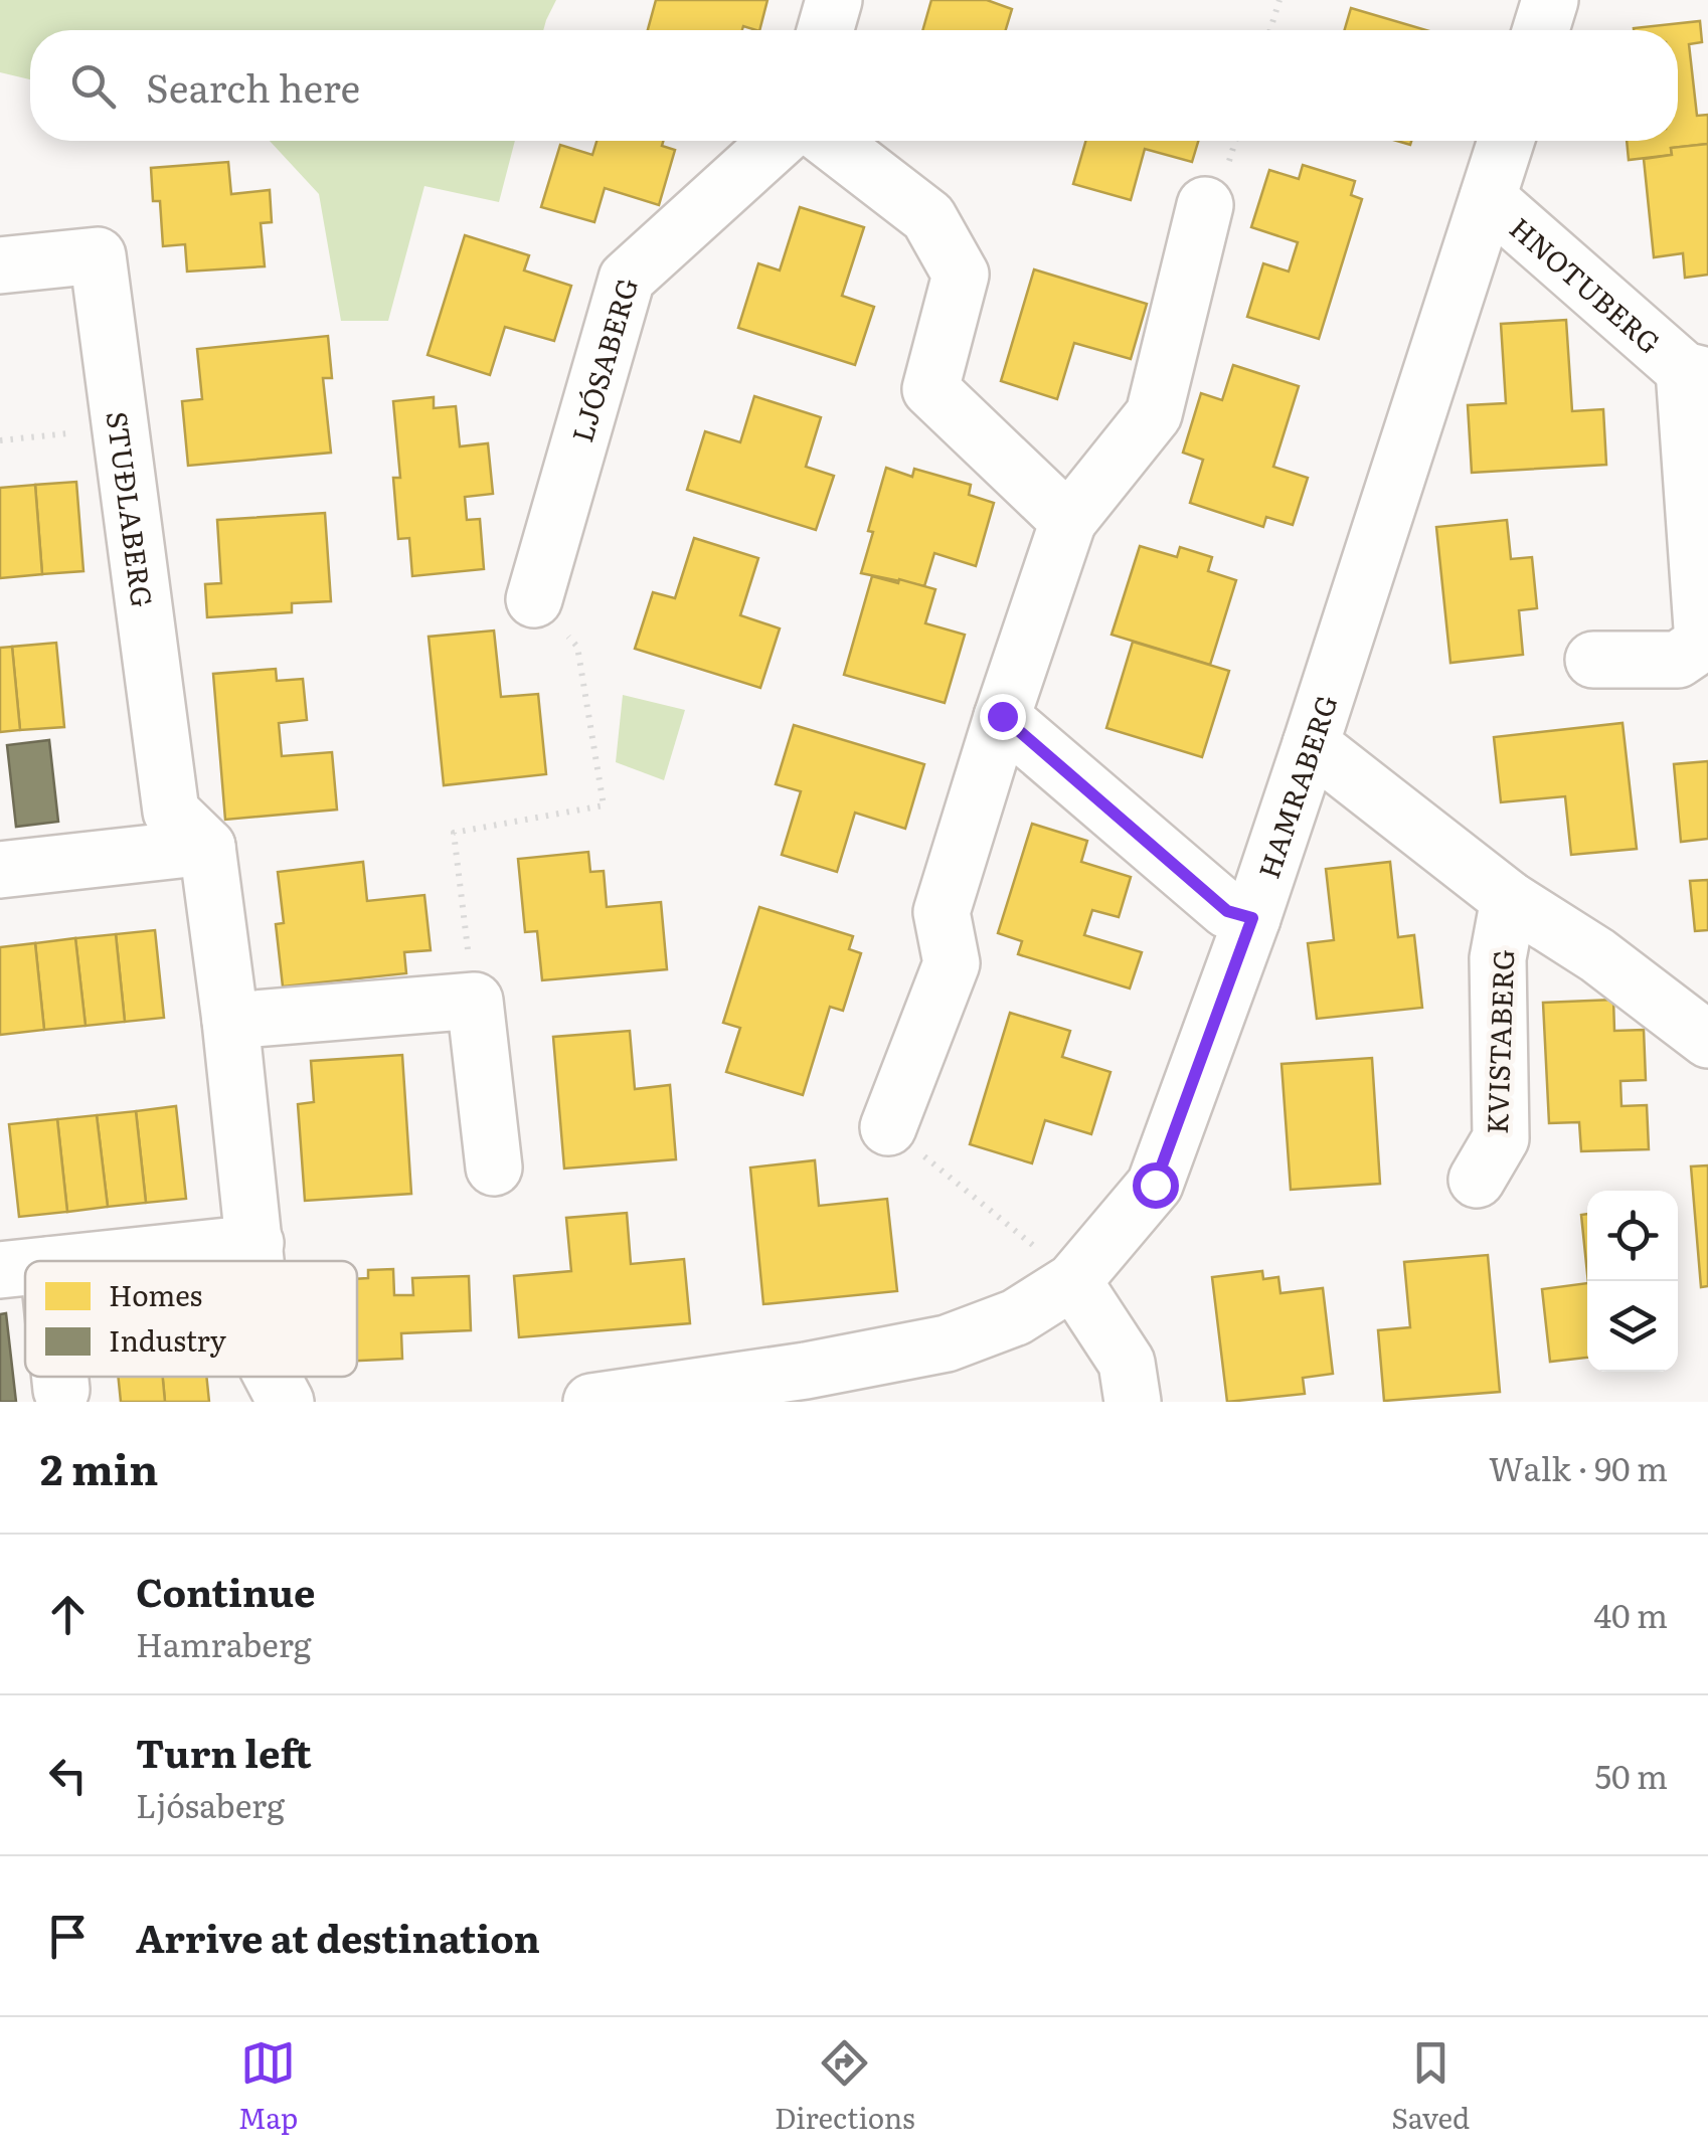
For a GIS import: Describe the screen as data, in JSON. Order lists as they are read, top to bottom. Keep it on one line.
{"streets":{"street":["HNOTUBERG","LJÓSABERG","STUÐLABERG","HAMRABERG","KVISTABERG"]},"crossings":[["HNOTUBERG","HAMRABERG"],["HAMRABERG","KVISTABERG"]],"legend":["Homes","Industry"],"page":{"search":"Search here","heading":["2 min","Walk · 90 m"],"list":[["Continue","Hamraberg","40 m"],["Turn left","Ljósaberg","50 m"],"Arrive at destination"],"nav":["Map","Directions","Saved"]}}
